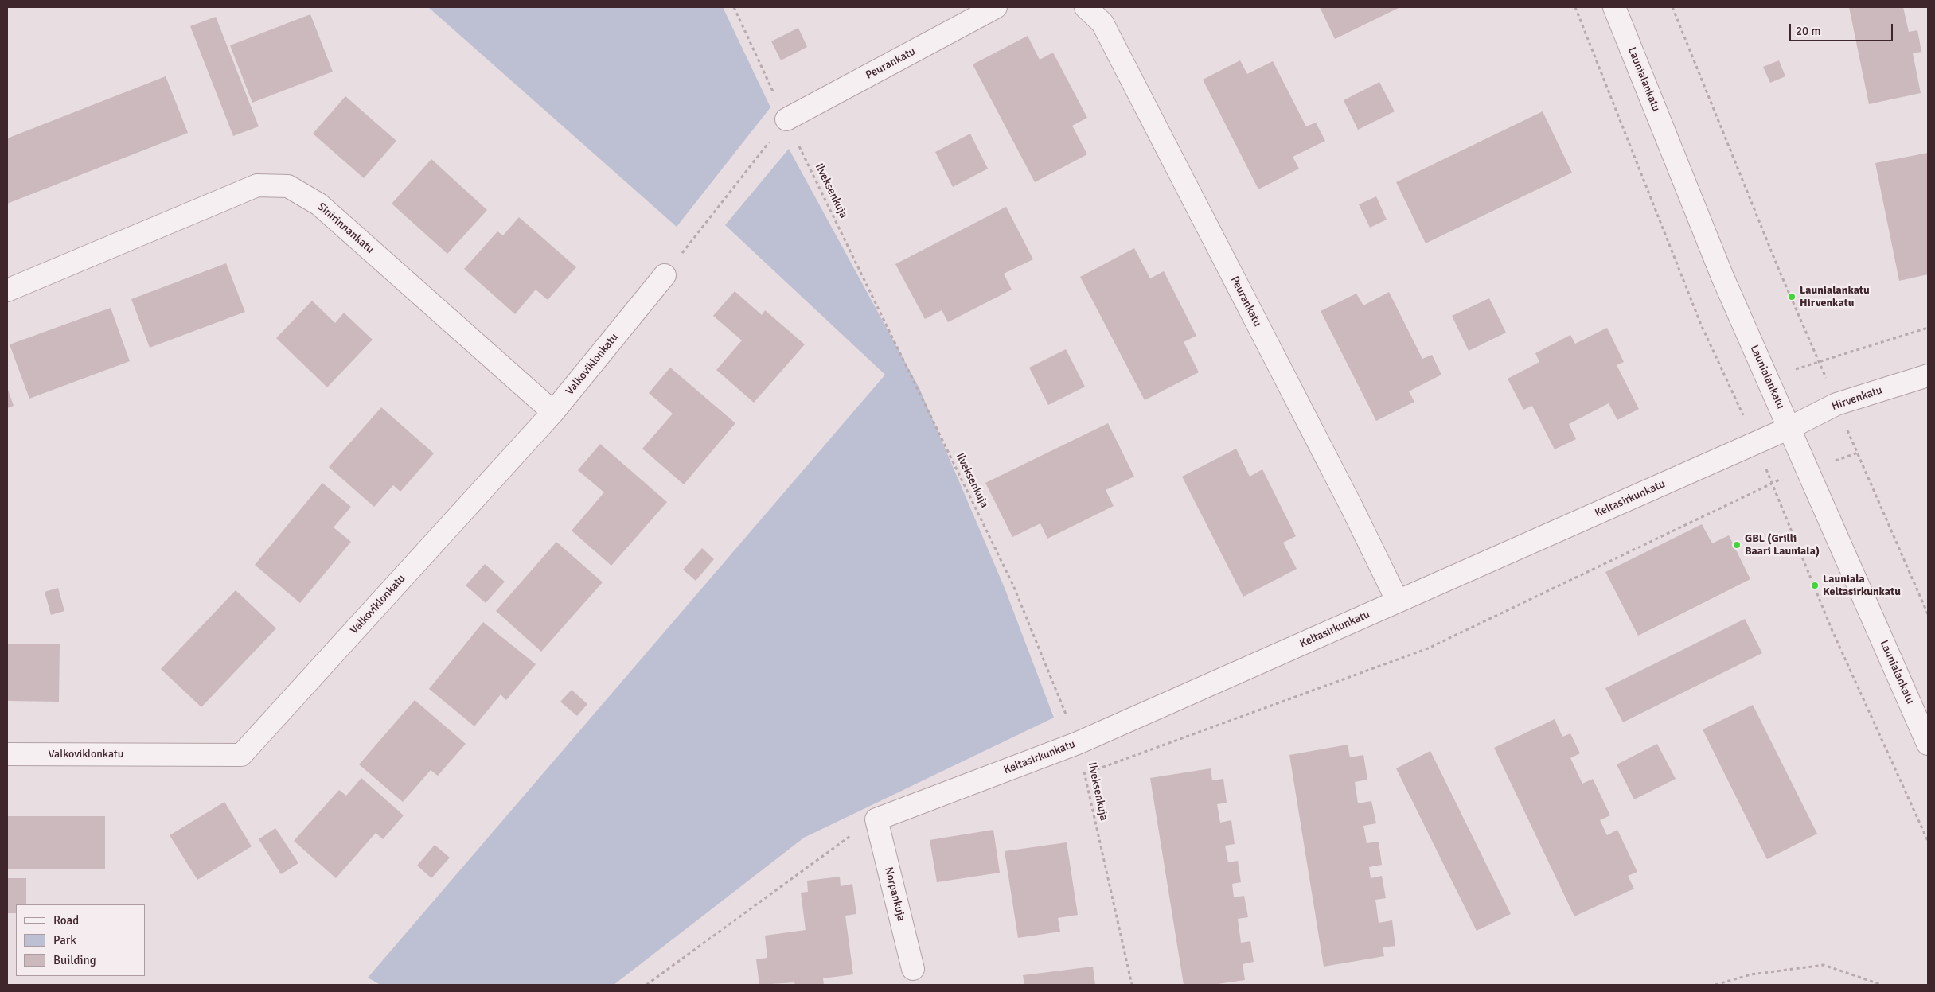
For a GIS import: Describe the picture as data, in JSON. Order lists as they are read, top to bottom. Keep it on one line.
{"streets":{"street":["Peurankatu","Launialankatu","Sinirinnankatu","Valkoviklonkatu","Hirvenkatu","Keltasirkunkatu","Norpankuja"],"path":["Ilveksenkuja"]},"crossings":[["Peurankatu","Ilveksenkuja"],["Peurankatu","Keltasirkunkatu"],["Launialankatu","Hirvenkatu"],["Launialankatu","Keltasirkunkatu"],["Ilveksenkuja","Keltasirkunkatu"],["Sinirinnankatu","Valkoviklonkatu"],["Hirvenkatu","Keltasirkunkatu"],["Keltasirkunkatu","Norpankuja"]],"places":["Launialankatu Hirvenkatu","GBL (Grilli Baari Launiala)","Launiala Keltasirkunkatu"],"legend":["Road","Park","Building"],"scale_bar":"20 m"}
